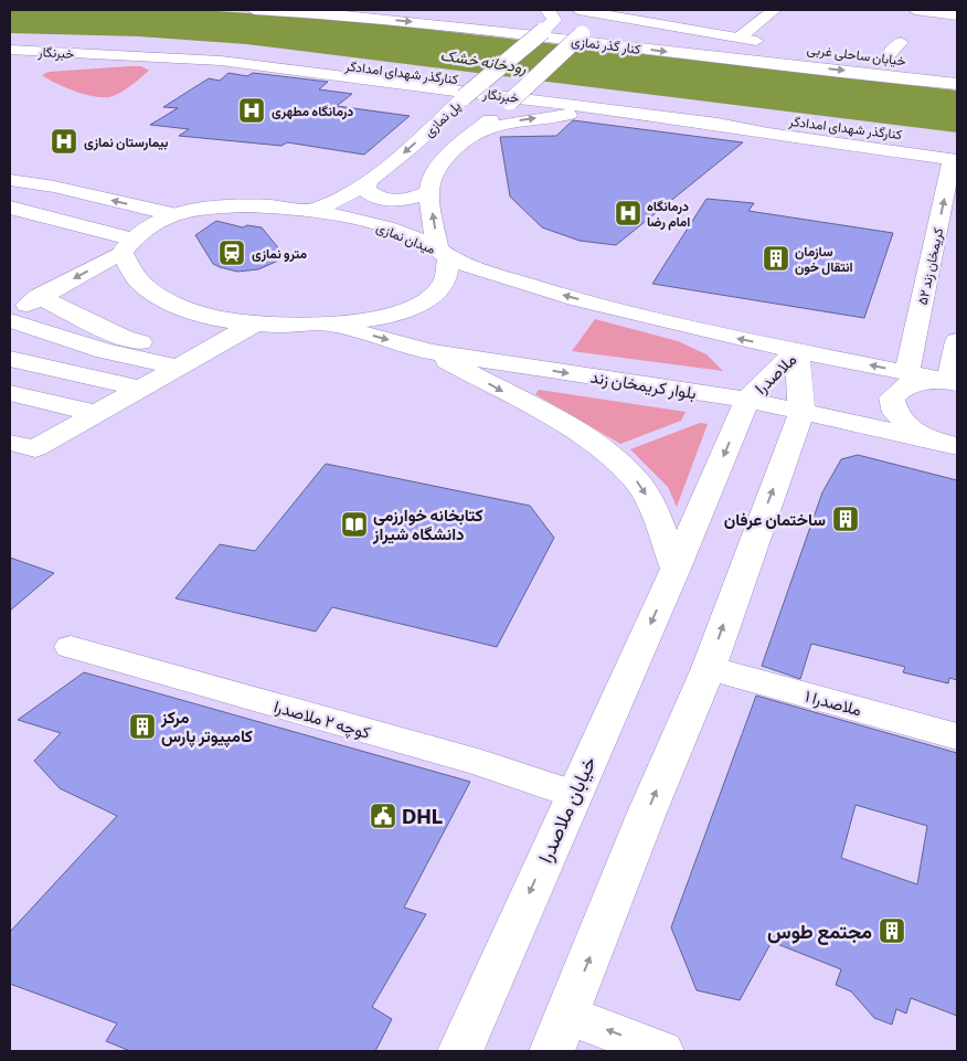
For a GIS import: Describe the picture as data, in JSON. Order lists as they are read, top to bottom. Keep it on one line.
{"streets":{"main road":["کنار گذر نمازی","خبرنگار","خیابان ساحلی غربی","کنارگذر شهدای امدادگر","پل نمازی","میدان نمازی","کریمخان زند ۵۲","ملاصدرا","بلوار کریمخان زند","۱ ملاصدرا","کوچه ۲ ملاصدرا","خیابان ملاصدرا"]},"crossings":[["خبرنگار","کریمخان زند ۵۲"],["پل نمازی","میدان نمازی"],["میدان نمازی","بلوار کریمخان زند"],["ملاصدرا","بلوار کریمخان زند"],["ملاصدرا","۱ ملاصدرا"],["ملاصدرا","خیابان ملاصدرا"],["کوچه ۲ ملاصدرا","خیابان ملاصدرا"]],"one_way":["کریمخان زند ۵۲"],"water":["رودخانه خشک"],"places":{"hospital":["درمانگاه مطهری","بیمارستان نمازی","درمانگاه امام رضا"],"station":["مترو نمازی"],"building":["سازمان انتقال خون","ساختمان عرفان","مرکز کامپیوتر پارس","مجتمع طوس"],"library":["کتابخانه خوارزمی دانشگاه شیراز"],"public building":["DHL"]}}
